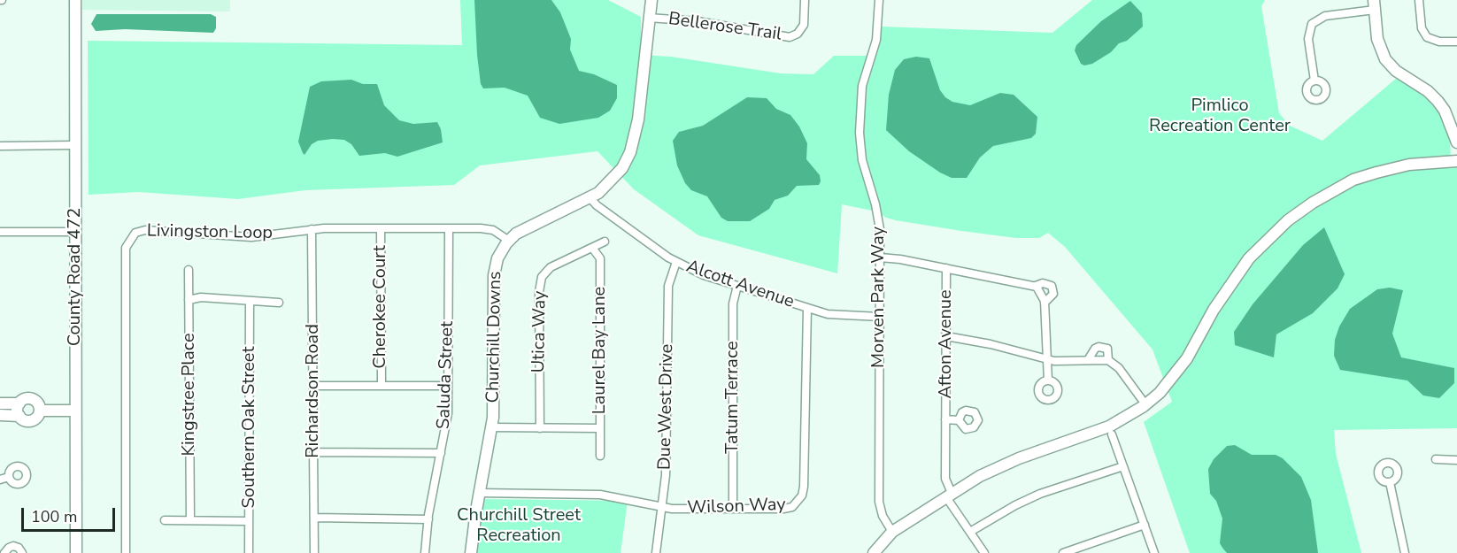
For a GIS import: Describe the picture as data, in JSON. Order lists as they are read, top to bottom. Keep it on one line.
{"streets":{"street":["Bellerose Trail","Livingston Loop","County Road 472","Alcott Avenue","Morven Park Way","Cherokee Court","Utica Way","Churchill Downs","Afton Avenue","Laurel Bay Lane","Saluda Street","Richardson Road","Kingstree Place","Tatum Terrace","Due West Drive","Southern Oak Street","Wilson Way"]},"crossings":[["Bellerose Trail","Churchill Downs"],["Livingston Loop","Cherokee Court"],["Livingston Loop","Churchill Downs"],["Livingston Loop","Saluda Street"],["Livingston Loop","Richardson Road"],["Alcott Avenue","Morven Park Way"],["Alcott Avenue","Churchill Downs"],["Alcott Avenue","Tatum Terrace"],["Alcott Avenue","Due West Drive"],["Alcott Avenue","Wilson Way"],["Utica Way","Laurel Bay Lane"],["Churchill Downs","Wilson Way"],["Tatum Terrace","Wilson Way"],["Due West Drive","Wilson Way"]],"parks":["Pimlico Recreation Center","Churchill Street Recreation"],"scale_bar":"100 m"}
